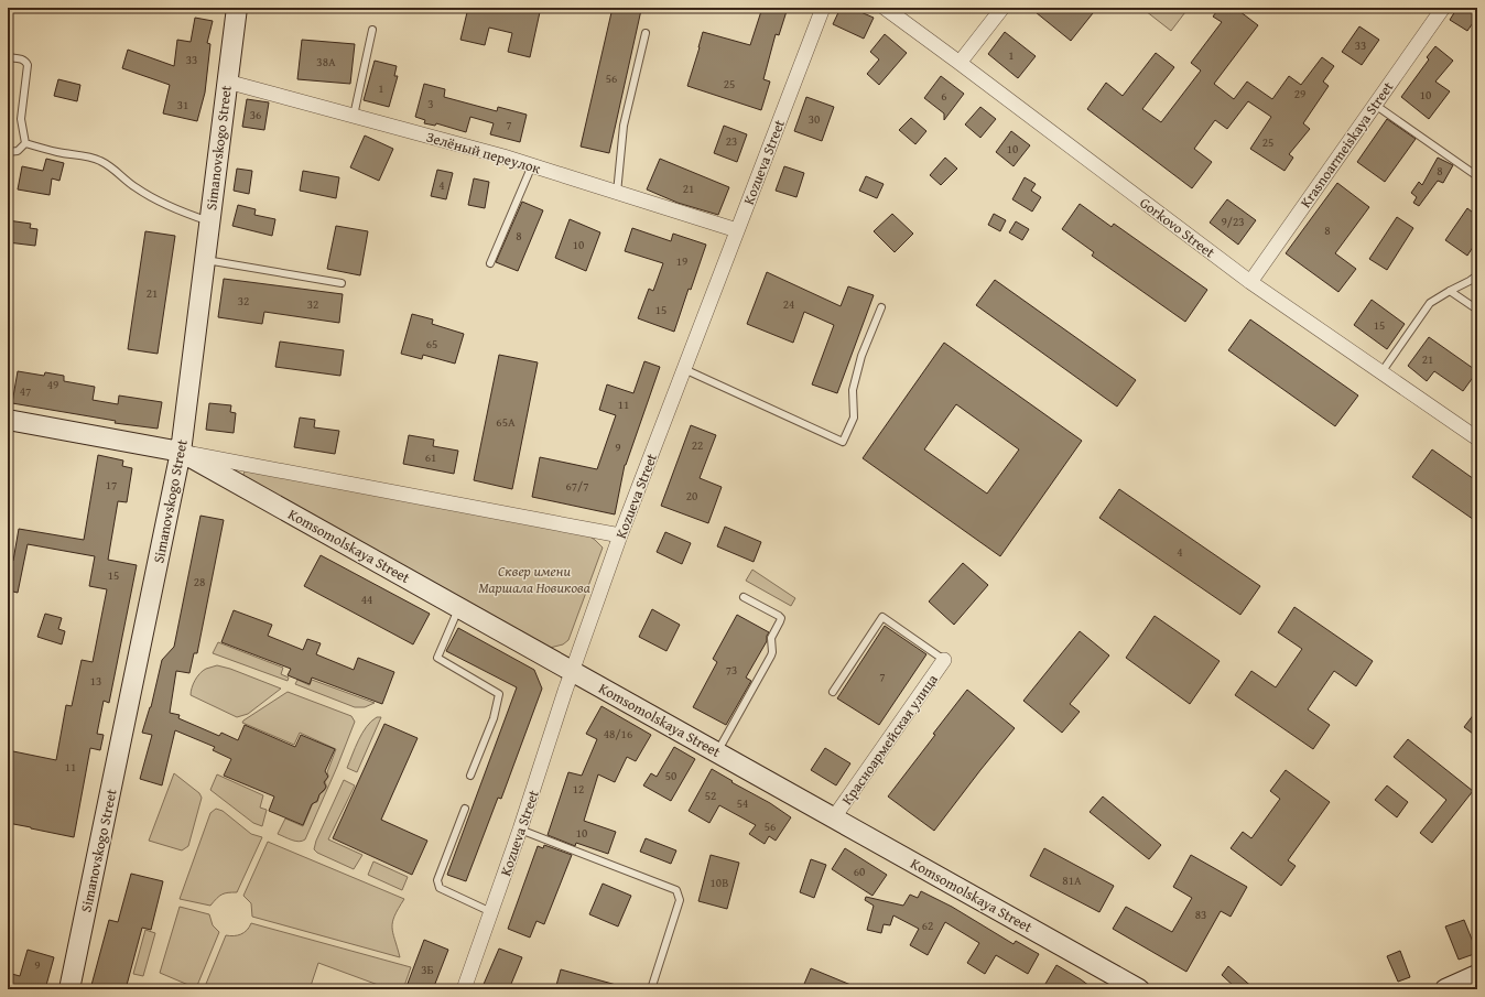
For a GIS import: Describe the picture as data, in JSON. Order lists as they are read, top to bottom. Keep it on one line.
{"streets":{"street":["Krasnoarmeiskaya Street","Simanovskogo Street","Зелёный переулок","Kozueva Street","Gorkovo Street","Komsomolskaya Street","Красноармейская улица"]},"crossings":[["Krasnoarmeiskaya Street","Gorkovo Street"],["Simanovskogo Street","Зелёный переулок"],["Simanovskogo Street","Komsomolskaya Street"],["Зелёный переулок","Kozueva Street"],["Kozueva Street","Komsomolskaya Street"],["Komsomolskaya Street","Красноармейская улица"]],"parks":["Сквер имени Маршала Новикова"],"house_numbers":["33","1","33","38А","56","25","1","29","10","6","3","31","36","30","7","23","25","10","8","4","21","9/23","8","8","10","19","21","32","32","24","15","15","65","21","49","47","11","65А","22","9","61","17","67/7","20","4","15","28","44","73","7","13","48/16","11","50","12","52","54","56","10","60","81А","10В","83","62","9","3Б"]}
